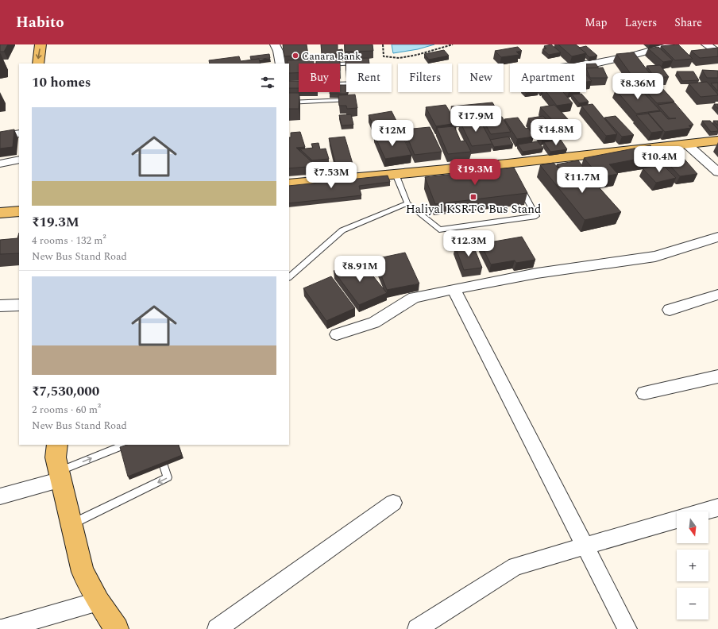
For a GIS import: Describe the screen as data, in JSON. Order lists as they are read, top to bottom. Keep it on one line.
{"places":{"other":["Canara Bank"],"transit":["Haliyal KSRTC Bus Stand"]},"north":"bottom","page":{"header":"Habito","nav":["Map","Layers","Share"],"chip":["Buy","Rent","Filters","New","Apartment"],"heading":"10 homes","price":["₹8.36M","₹17.9M","₹14.8M","₹12M","₹10.4M","₹19.3M","₹7.53M","₹11.7M","₹12.3M","₹8.91M"],"list":[{"name":"₹19.3M","note":"4 rooms · 132 m² · New Bus Stand Road"},{"name":"₹7,530,000","note":"2 rooms · 60 m² · New Bus Stand Road"}],"map_buttons":["+","−"]}}
